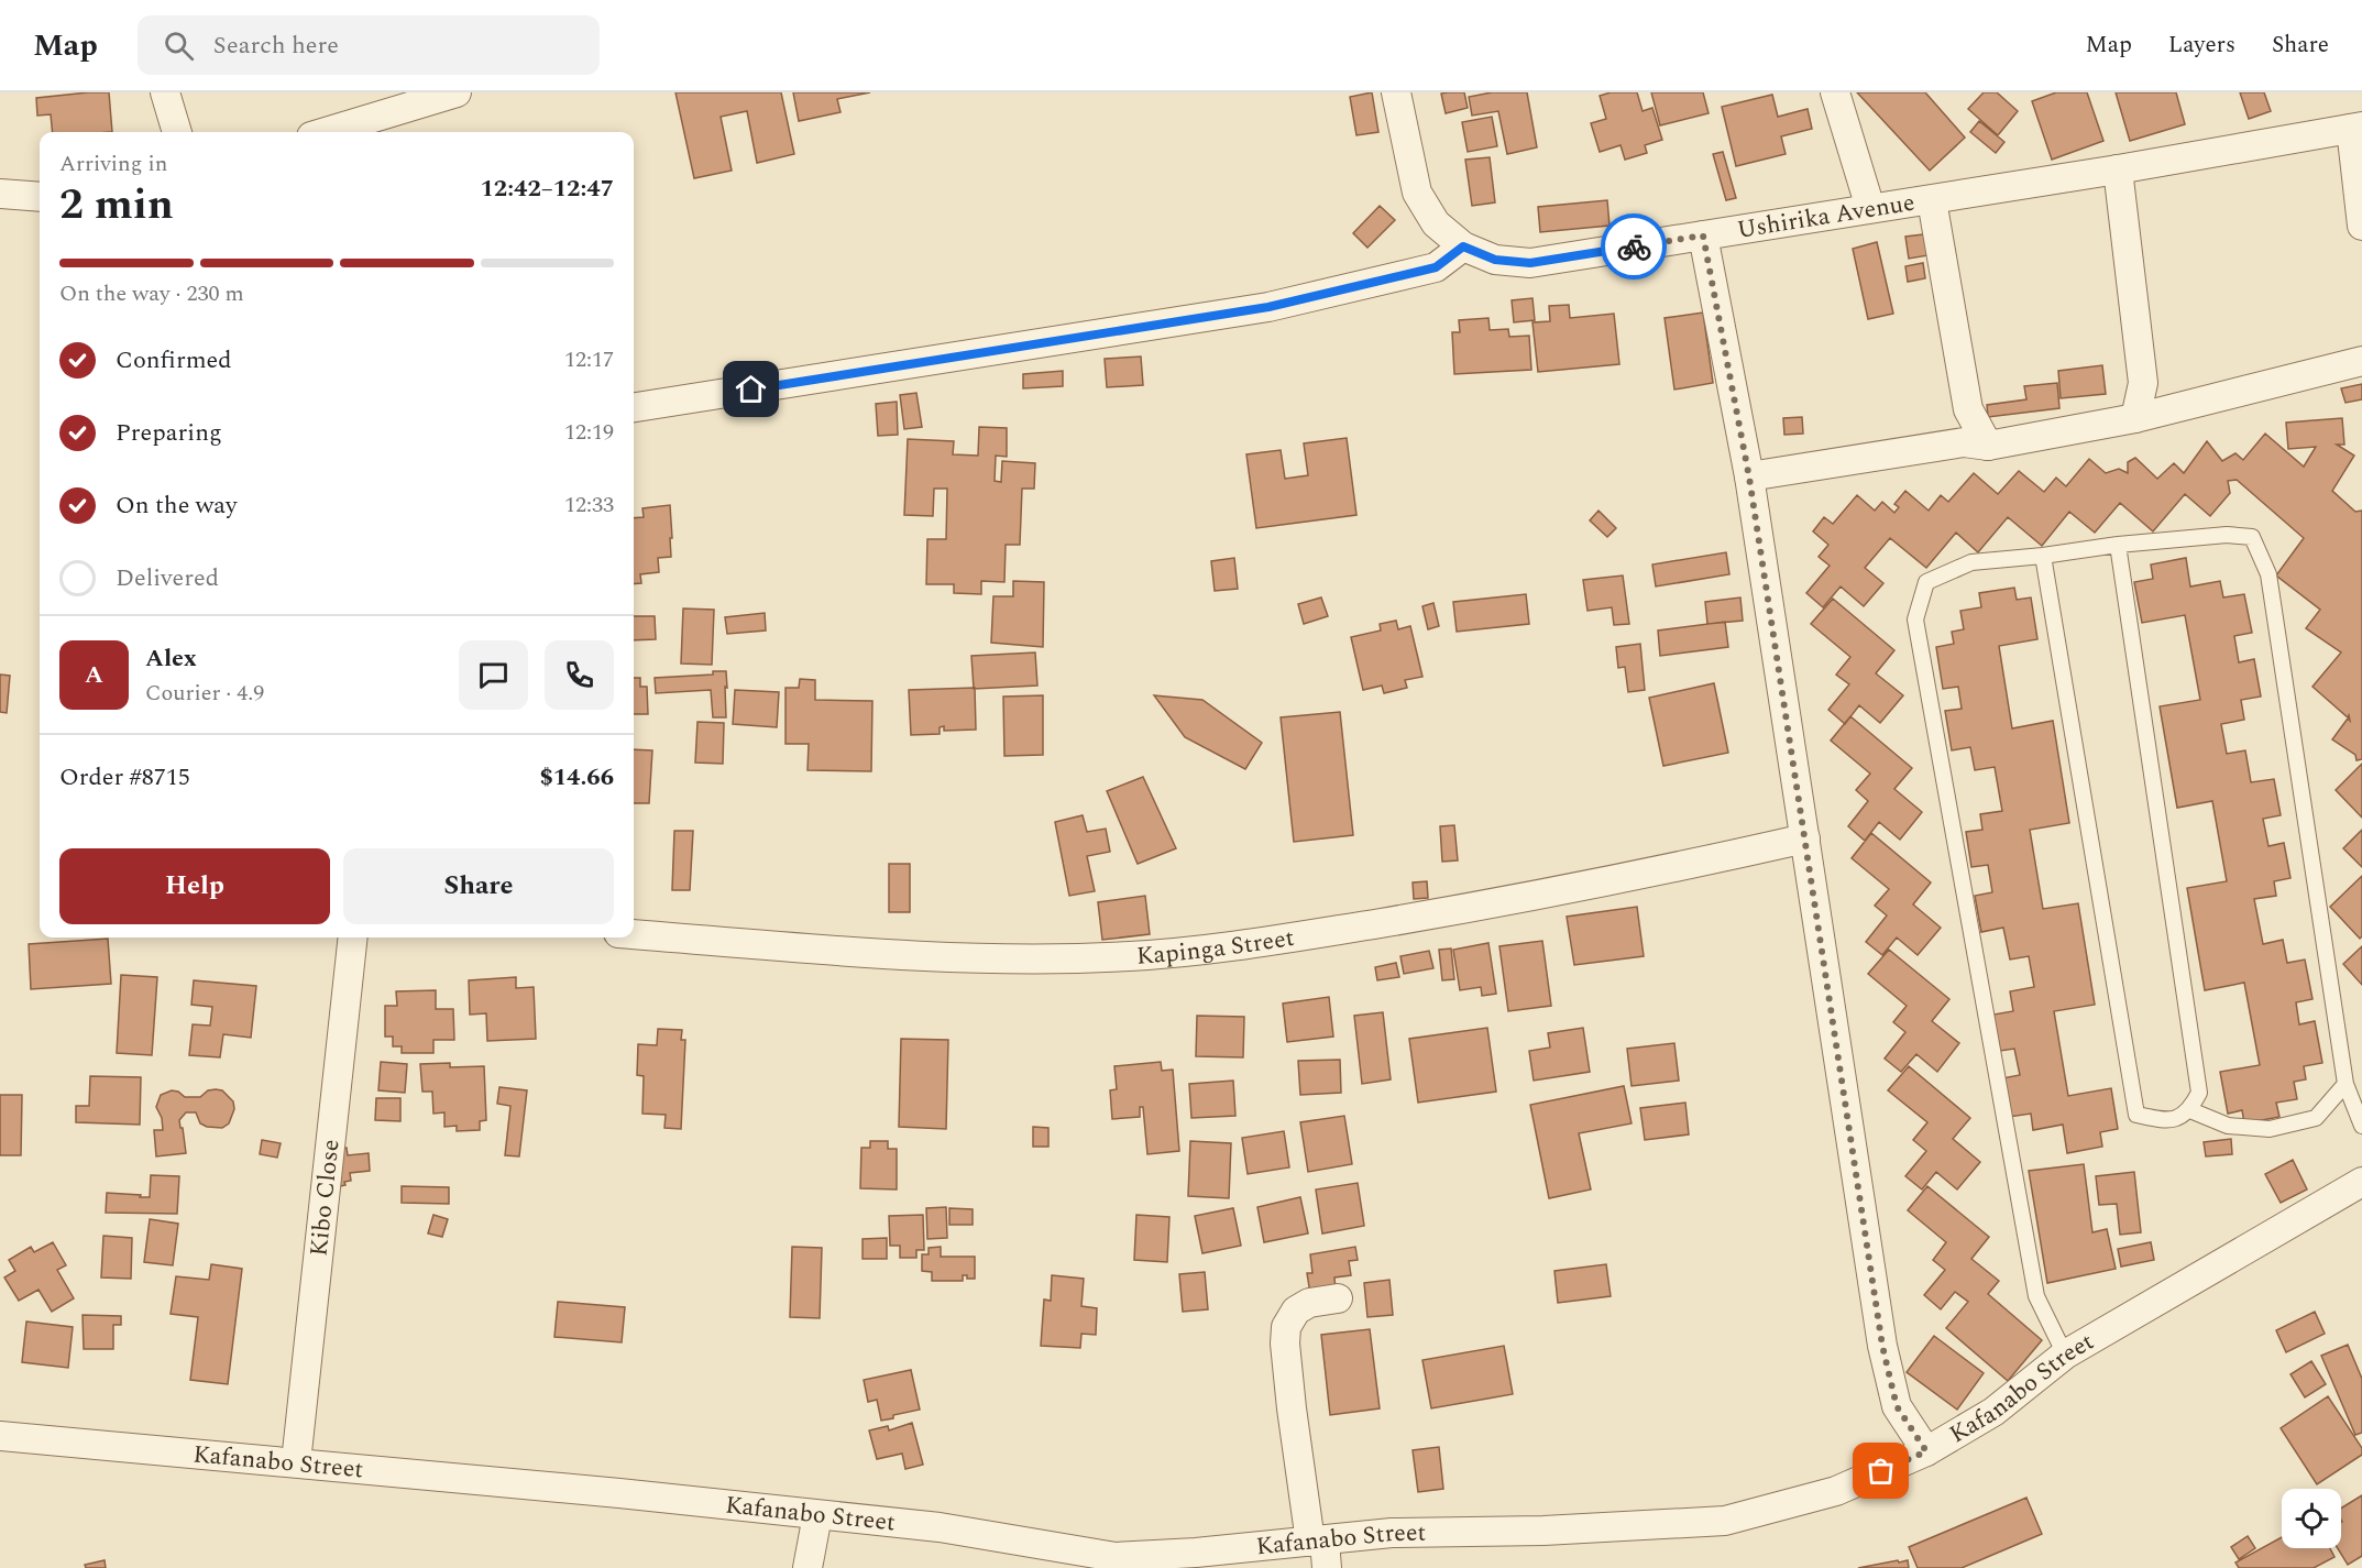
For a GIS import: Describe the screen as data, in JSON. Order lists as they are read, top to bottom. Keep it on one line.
{"streets":{"street":["Ushirika Avenue","Kapinga Street","Kibo Close","Kafanabo Street"]},"crossings":[["Kibo Close","Kafanabo Street"]],"page":{"header":"Map","search":"Search here","nav":["Map","Layers","Share"],"heading":["2 min","Arriving in","12:42–12:47"],"panel":["Alex","Courier · 4.9","Order #8715","$14.66"],"bar":"On the way · 230 m","list":[["Confirmed","12:17"],["Preparing","12:19"],["On the way","12:33"],"Delivered"],"round":"A","buttons":["Help","Share"]}}
